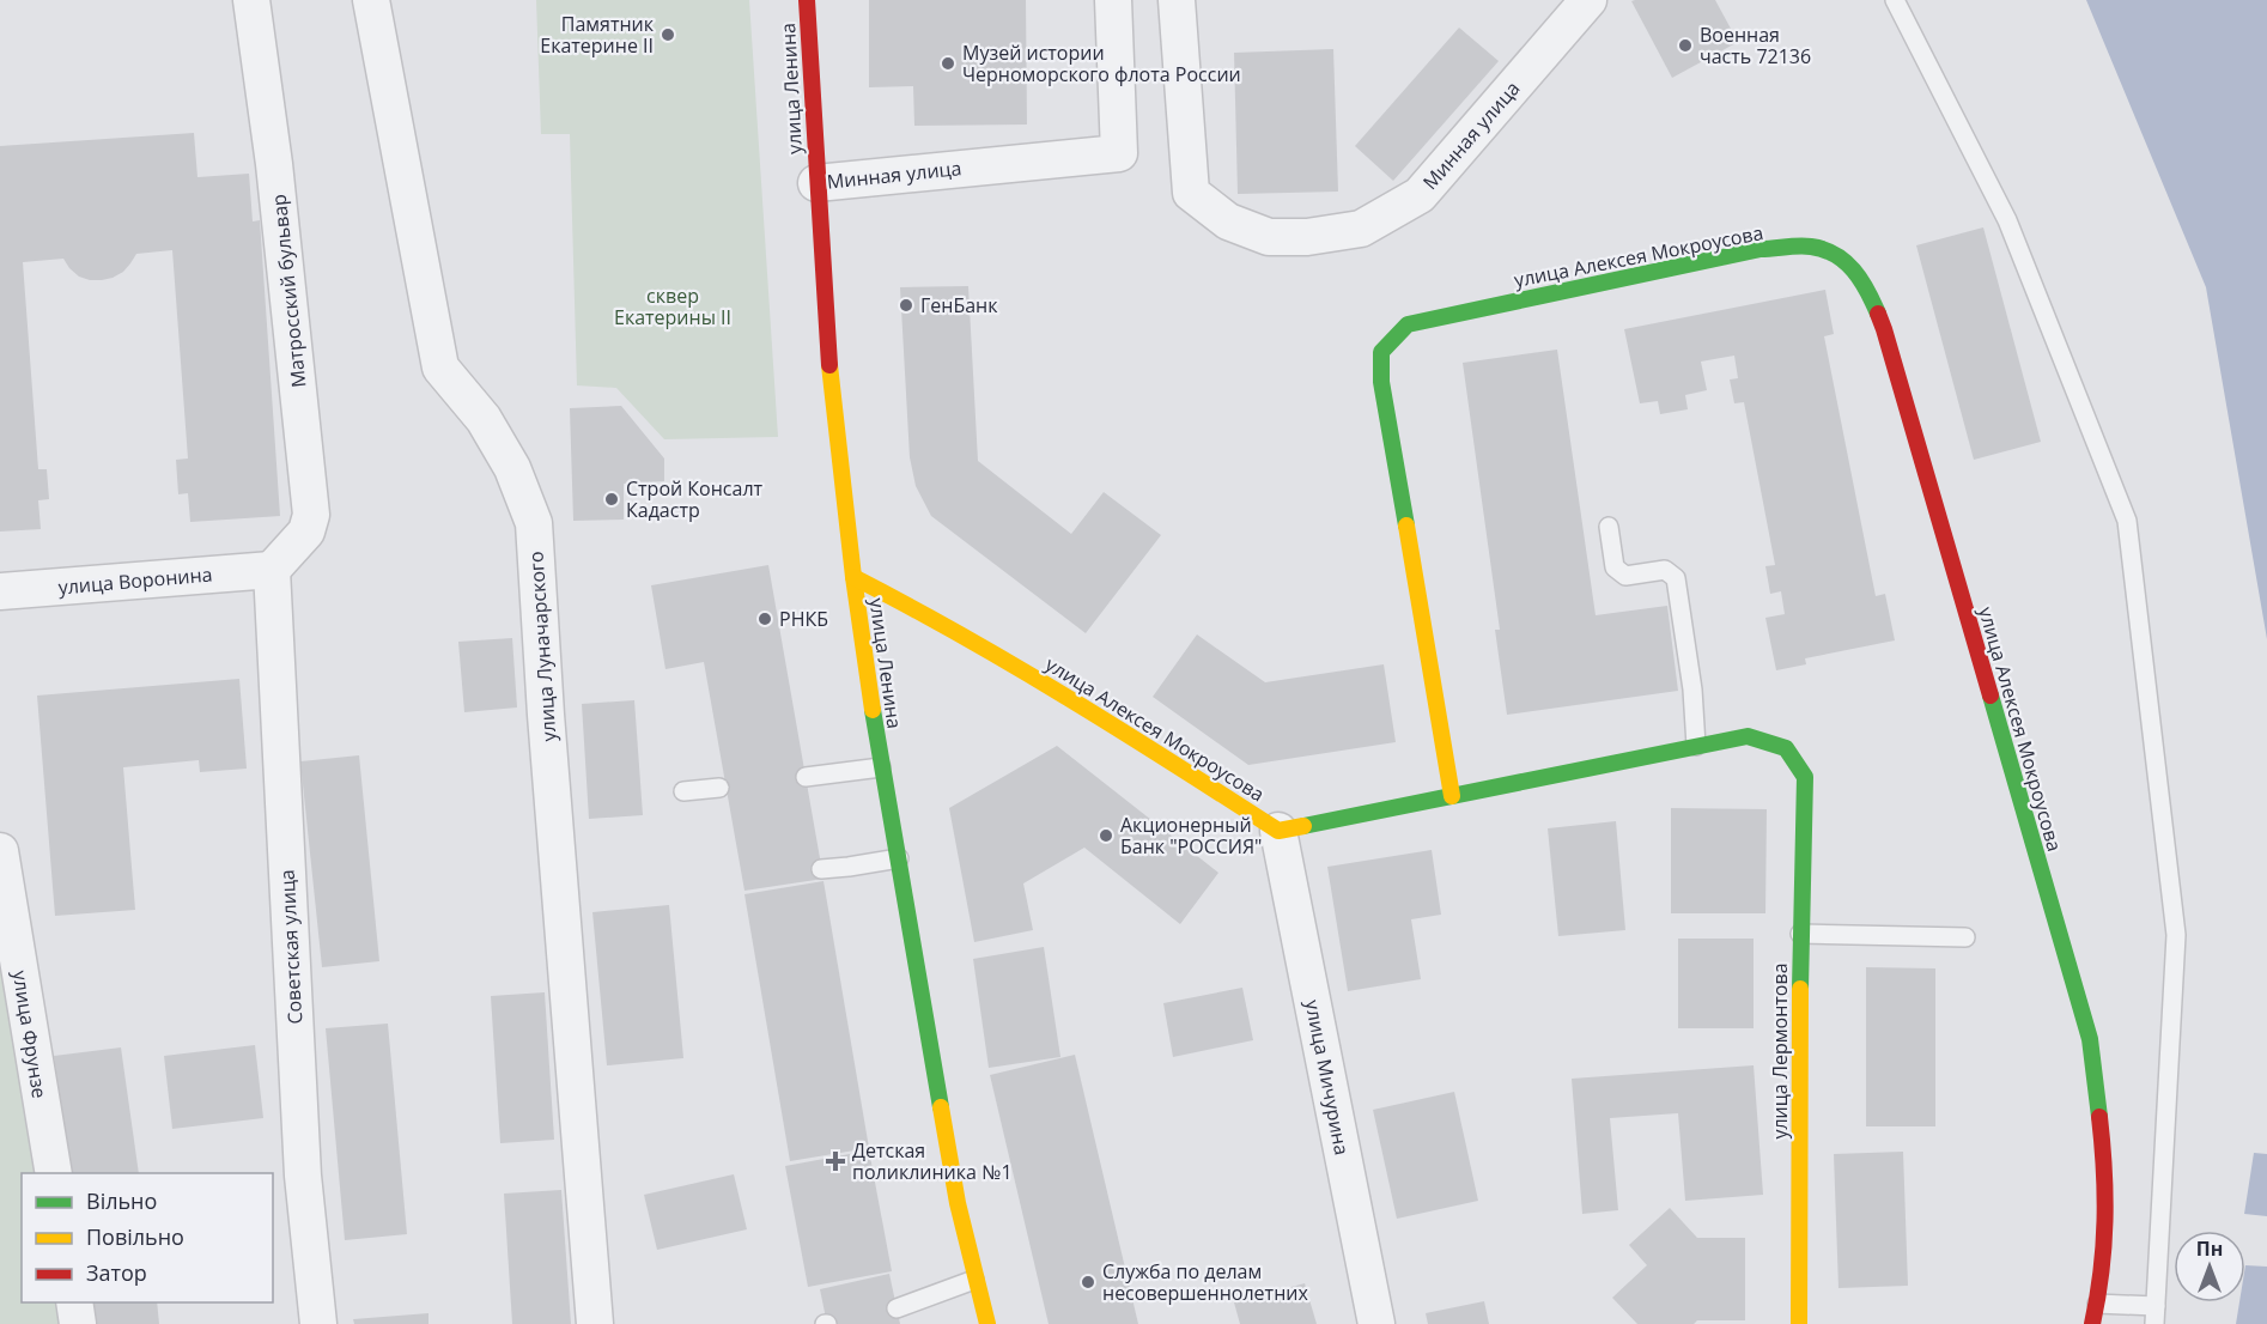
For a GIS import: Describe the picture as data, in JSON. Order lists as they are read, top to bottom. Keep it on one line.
{"streets":{"street":["улица Ленина","Минная улица","улица Алексея Мокроусова","Матросский бульвар","улица Воронина","улица Луначарского","Советская улица","улица Фрунзе","улица Лермонтова","улица Мичурина"]},"crossings":[["улица Ленина","Минная улица"],["улица Ленина","улица Алексея Мокроусова"],["улица Алексея Мокроусова","улица Мичурина"],["Матросский бульвар","улица Воронина"],["Матросский бульвар","Советская улица"],["улица Воронина","Советская улица"]],"parks":["cквер Екатерины II"],"places":{"other":["Памятник Екатерине II","Военная часть 72136","Музей истории Черноморского флота России","ГенБанк","Строй Консалт Кадастр","РНКБ","Акционерный Банк \"РОССИЯ\"","Служба по делам несовершеннолетних"],"health":["Детская поликлиника №1"]},"legend":["Вільно","Повільно","Затор"],"north":"top"}
